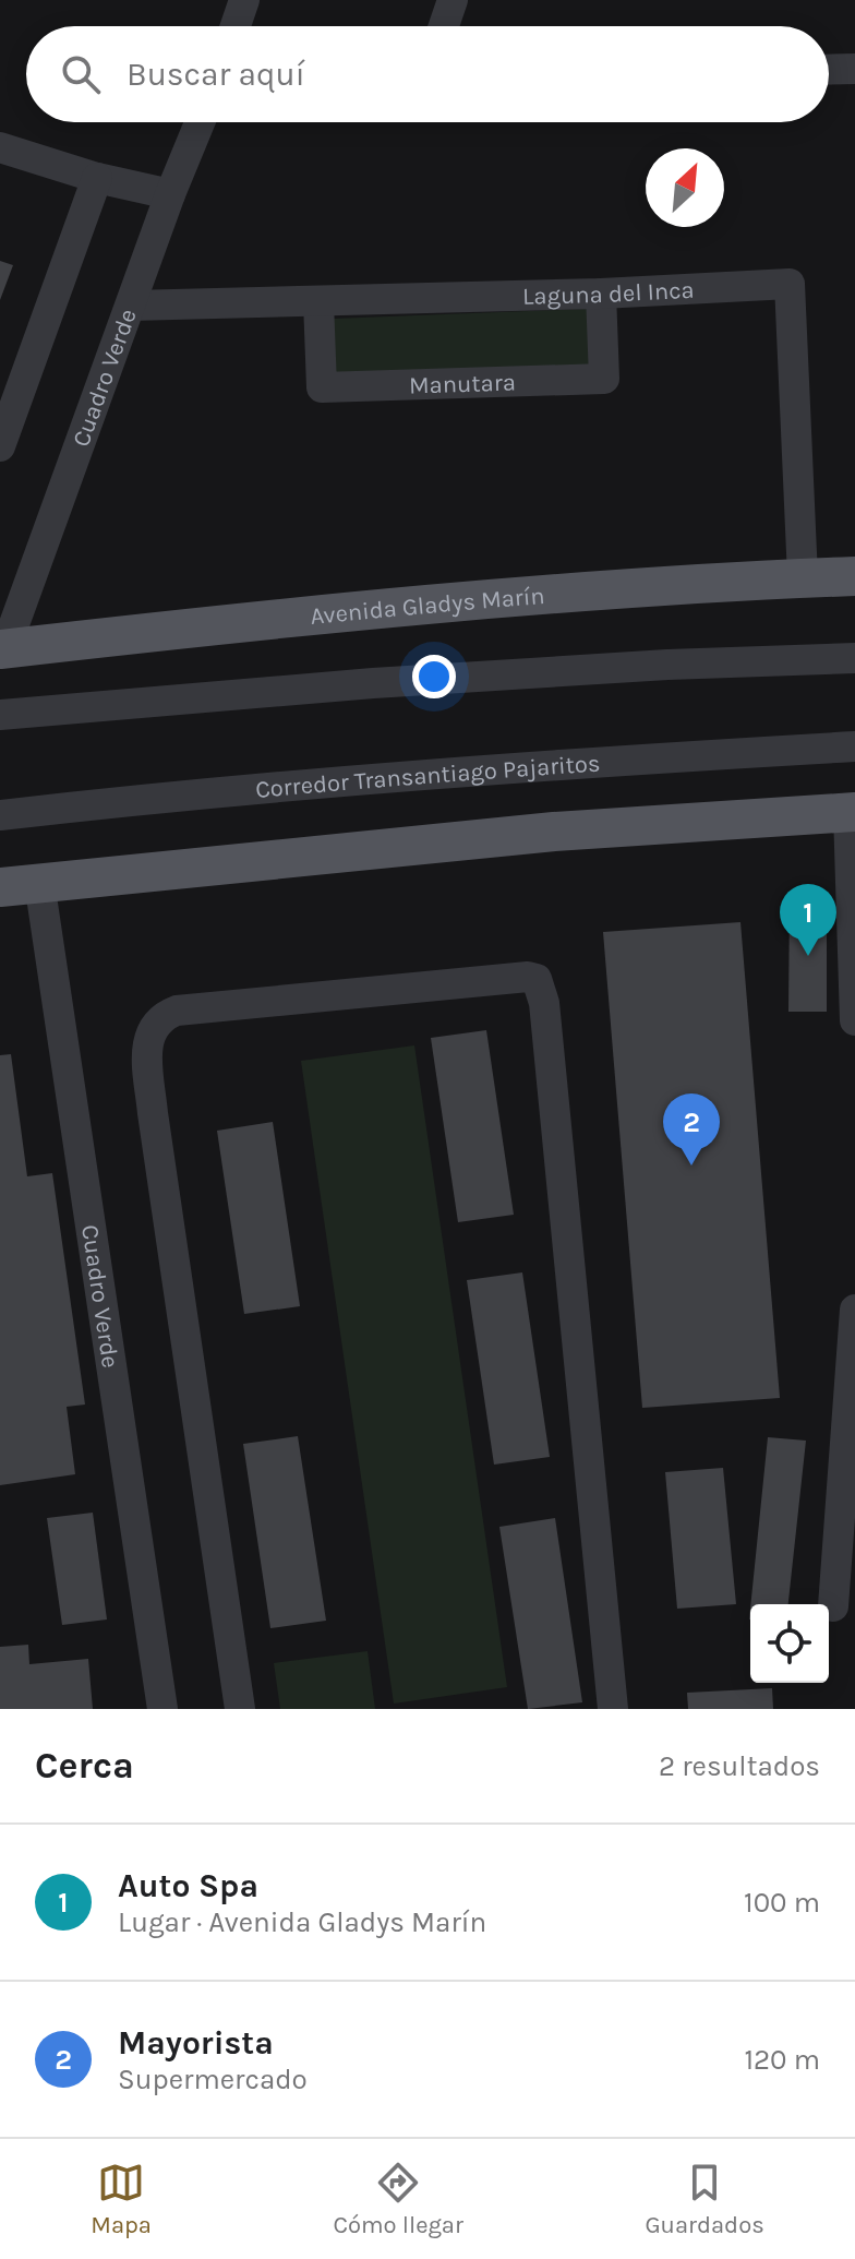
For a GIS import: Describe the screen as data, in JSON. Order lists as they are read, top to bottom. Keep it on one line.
{"streets":{"main road":["Avenida Gladys Marín"],"street":["Laguna del Inca","Cuadro Verde","Manutara","Corredor Transantiago Pajaritos"]},"crossings":[["Laguna del Inca","Cuadro Verde"],["Laguna del Inca","Manutara"],["Laguna del Inca","Avenida Gladys Marín"],["Cuadro Verde","Avenida Gladys Marín"]],"north":"top right","page":{"search":"Buscar aquí","pins":["1","2"],"heading":["Cerca","2 resultados"],"list":[{"mark":"1","name":"Auto Spa","note":"Lugar · Avenida Gladys Marín","value":"100 m"},{"mark":"2","name":"Mayorista","note":"Supermercado","value":"120 m"}],"nav":["Mapa","Cómo llegar","Guardados"]}}
